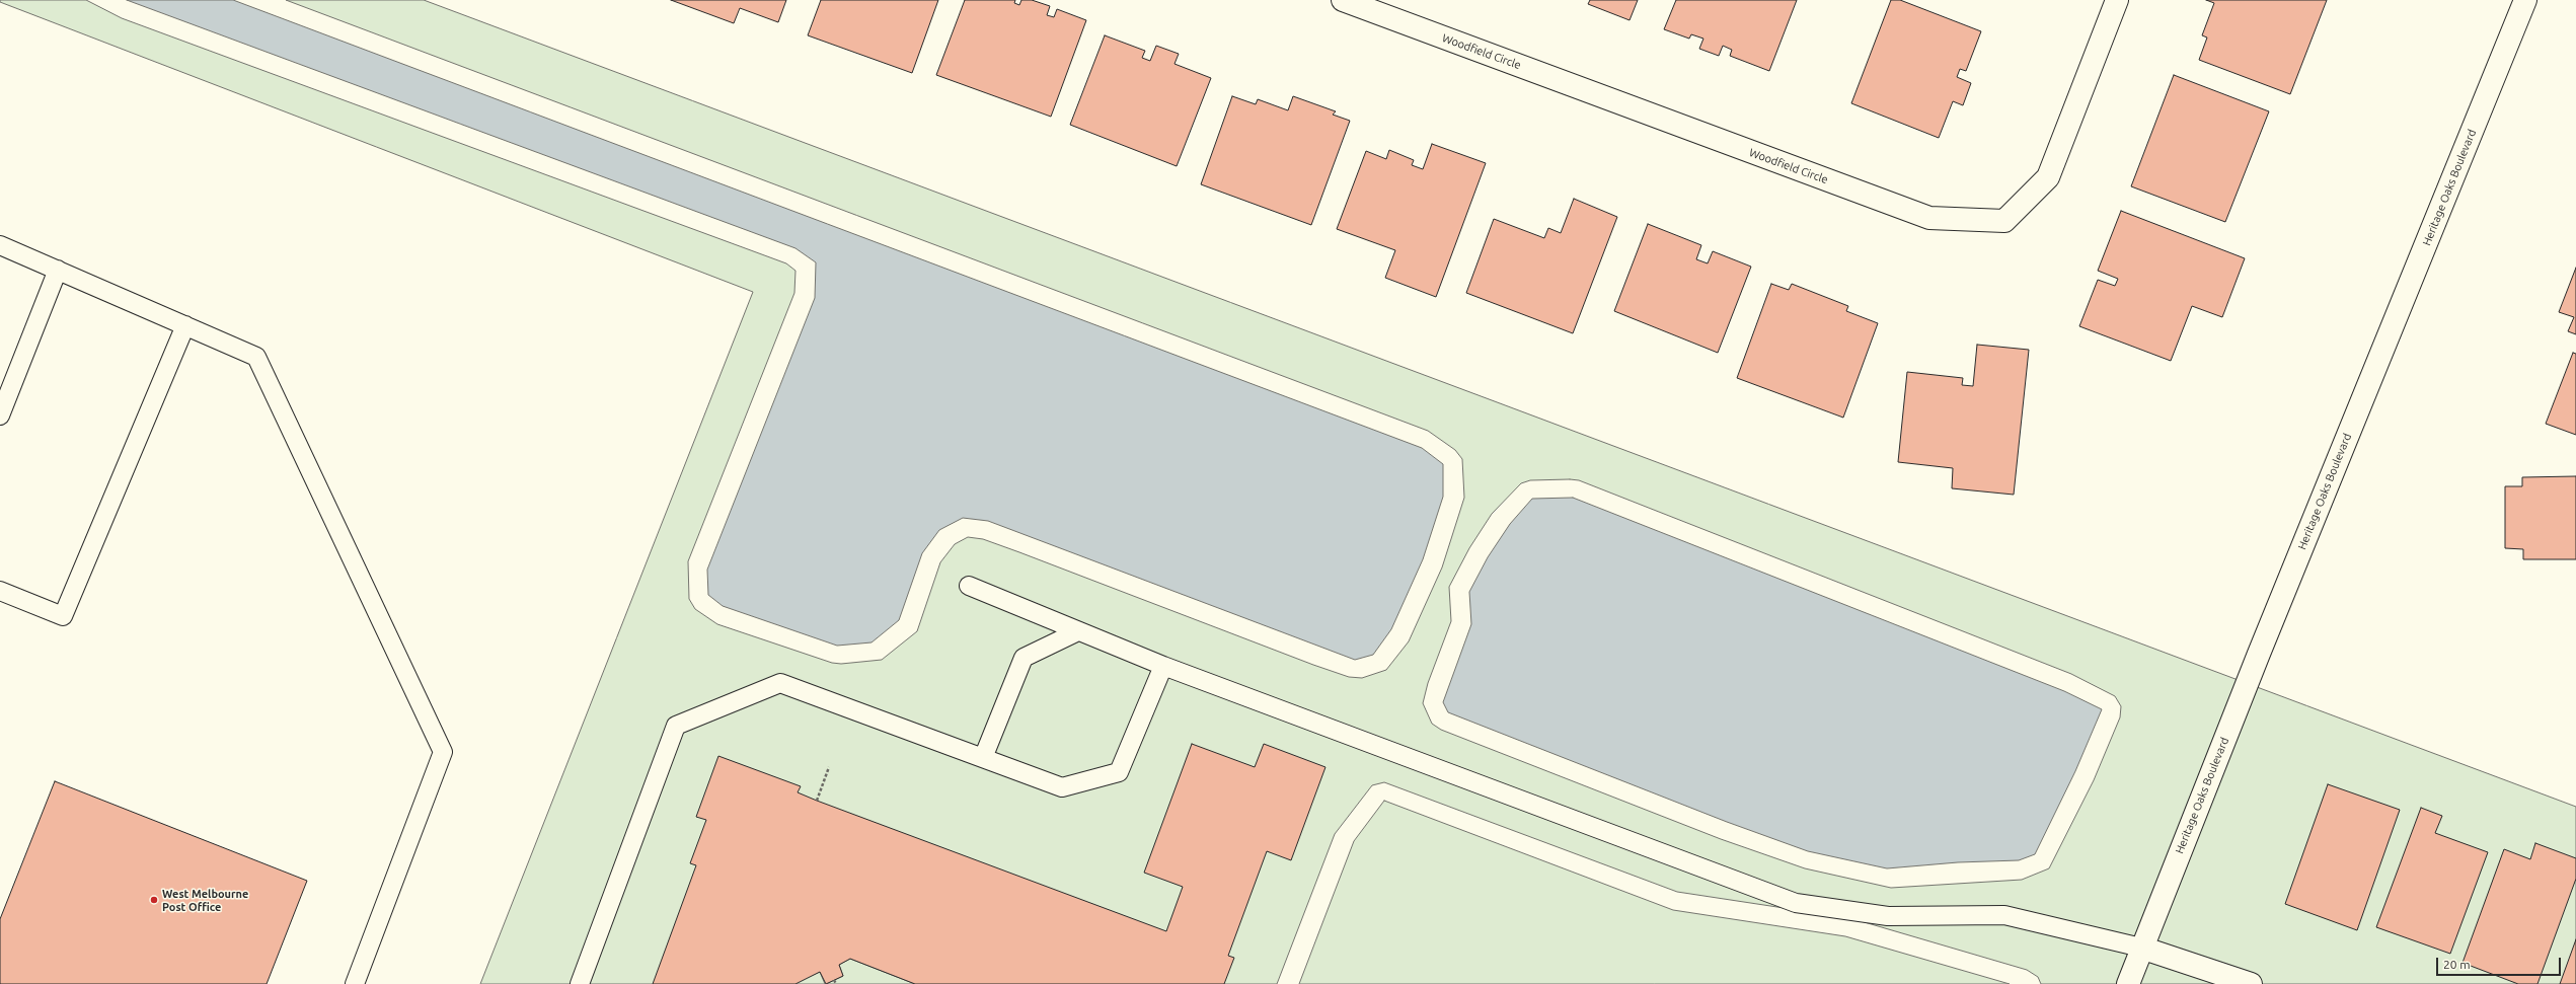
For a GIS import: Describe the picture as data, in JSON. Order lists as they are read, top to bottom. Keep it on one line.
{"streets":{"street":["Woodfield Circle","Heritage Oaks Boulevard"]},"places":["West Melbourne Post Office"],"scale_bar":"20 m"}
